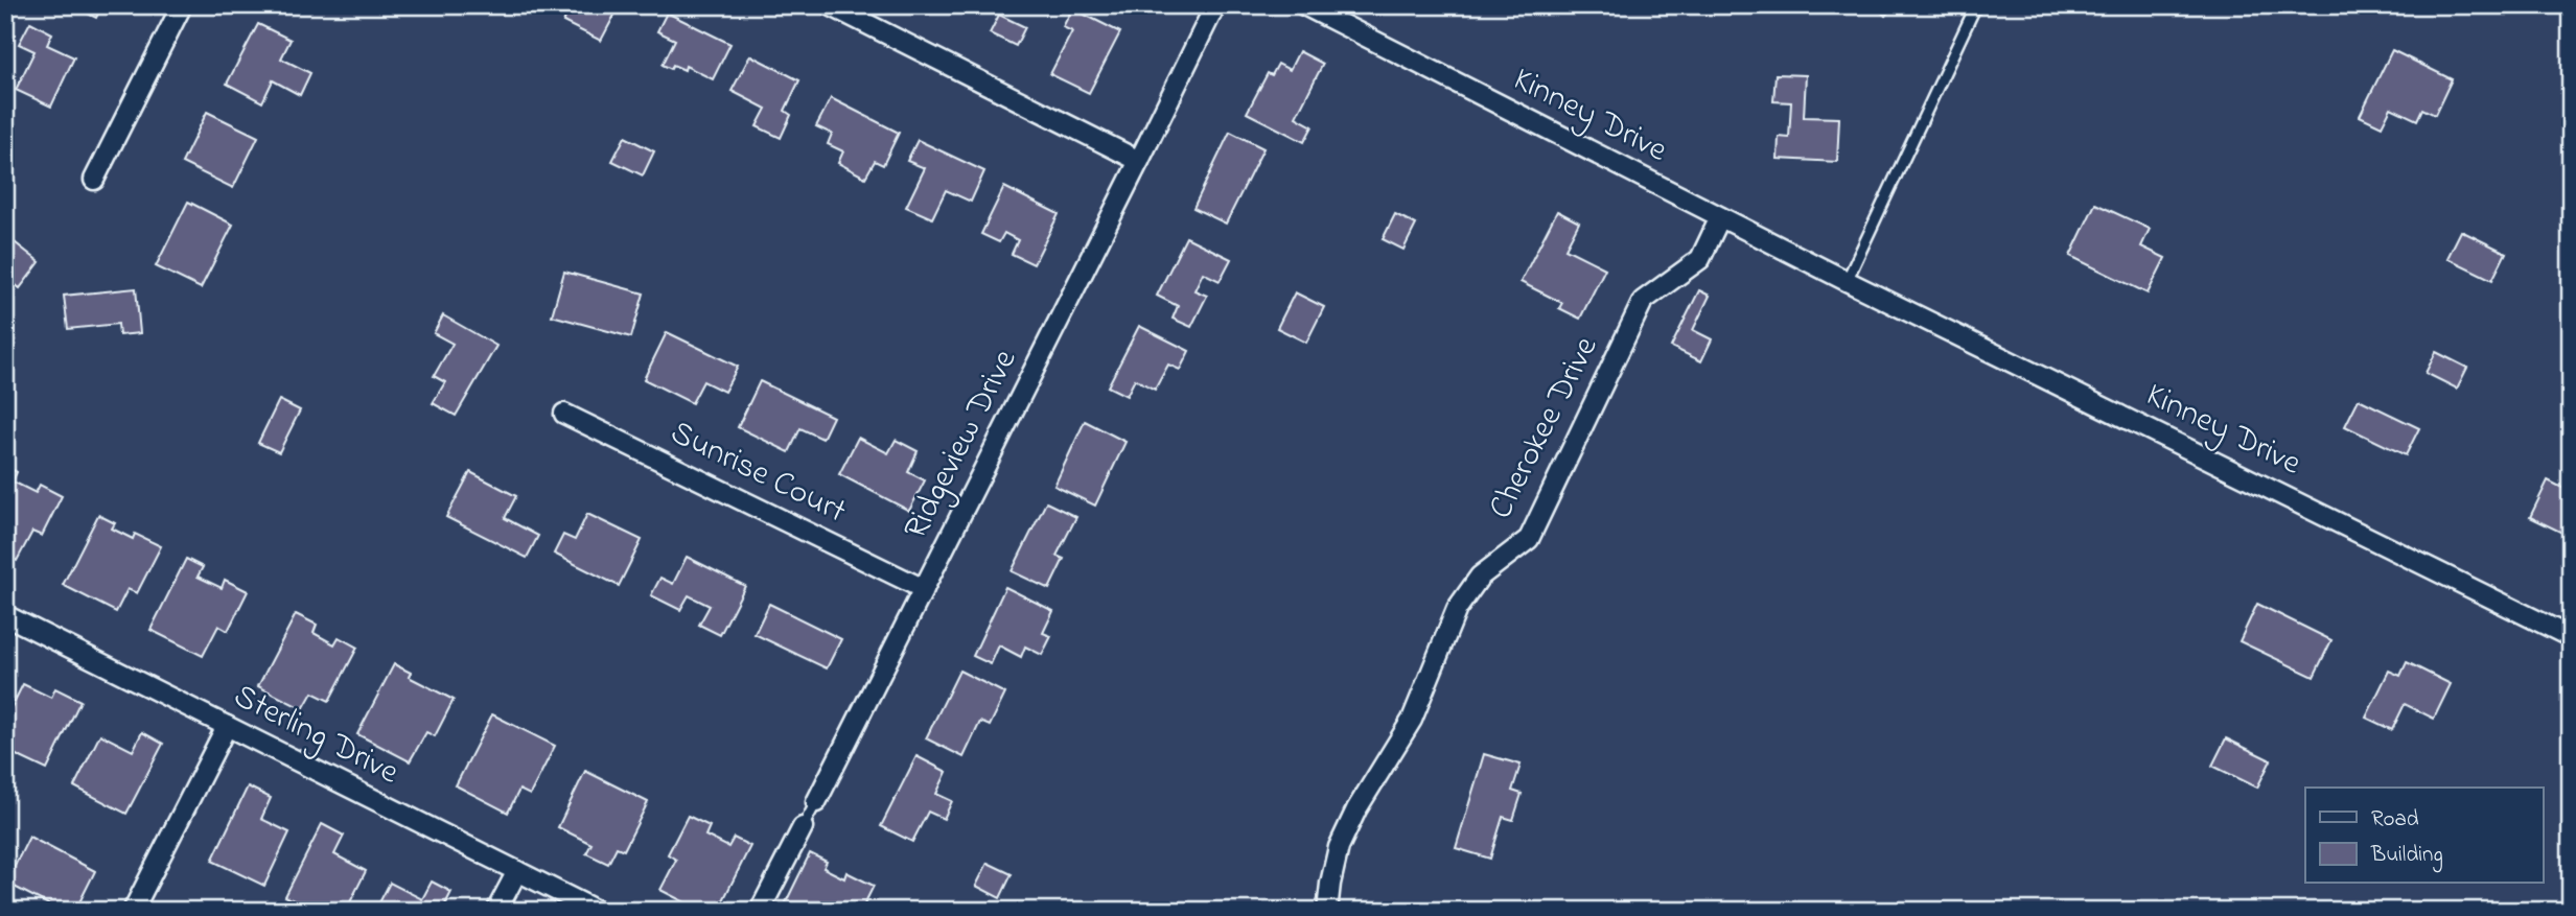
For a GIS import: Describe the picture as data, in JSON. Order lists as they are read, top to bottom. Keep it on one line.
{"streets":{"street":["Kinney Drive","Cherokee Drive","Ridgeview Drive","Sunrise Court","Sterling Drive"]},"crossings":[["Kinney Drive","Cherokee Drive"],["Ridgeview Drive","Sunrise Court"]],"legend":["Road","Building"]}
